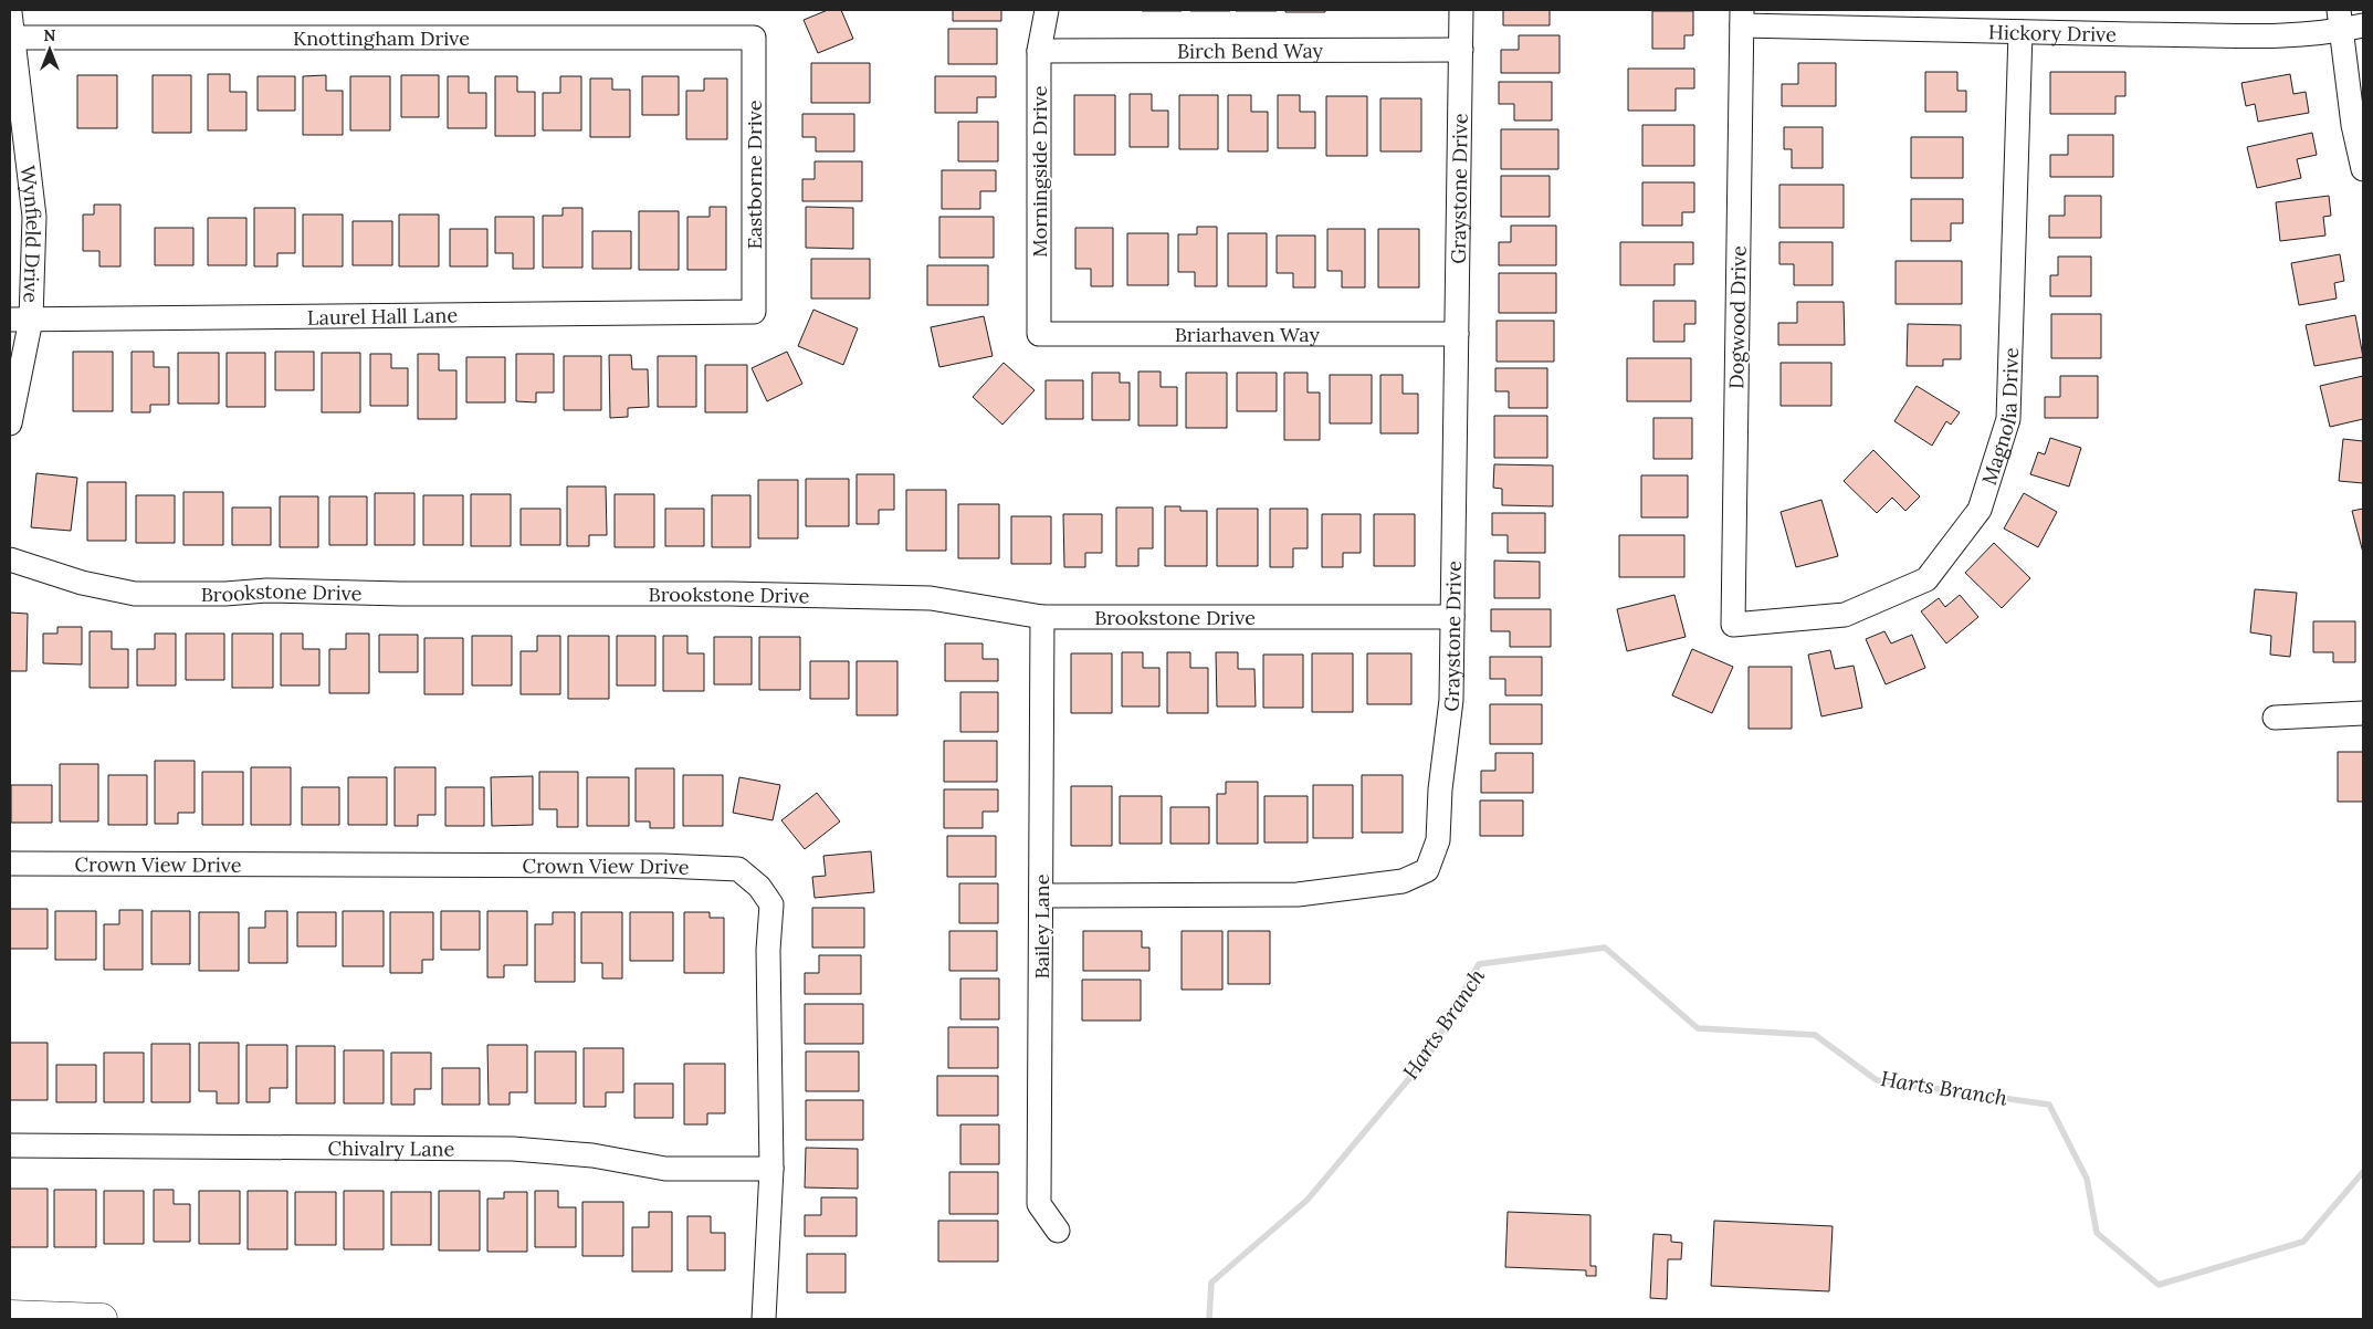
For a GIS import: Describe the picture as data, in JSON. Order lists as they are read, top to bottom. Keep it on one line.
{"streets":{"street":["Hickory Drive","Knottingham Drive","Birch Bend Way","Morningside Drive","Eastborne Drive","Graystone Drive","Wynfield Drive","Laurel Hall Lane","Dogwood Drive","Briarhaven Way","Magnolia Drive","Brookstone Drive","Crown View Drive","Bailey Lane","Chivalry Lane"]},"crossings":[["Hickory Drive","Dogwood Drive"],["Hickory Drive","Magnolia Drive"],["Knottingham Drive","Eastborne Drive"],["Knottingham Drive","Wynfield Drive"],["Birch Bend Way","Morningside Drive"],["Birch Bend Way","Graystone Drive"],["Morningside Drive","Briarhaven Way"],["Eastborne Drive","Laurel Hall Lane"],["Graystone Drive","Briarhaven Way"],["Graystone Drive","Brookstone Drive"],["Graystone Drive","Bailey Lane"],["Wynfield Drive","Laurel Hall Lane"],["Dogwood Drive","Magnolia Drive"],["Brookstone Drive","Bailey Lane"],["Crown View Drive","Chivalry Lane"]],"water":["Harts Branch"],"north":"top"}
